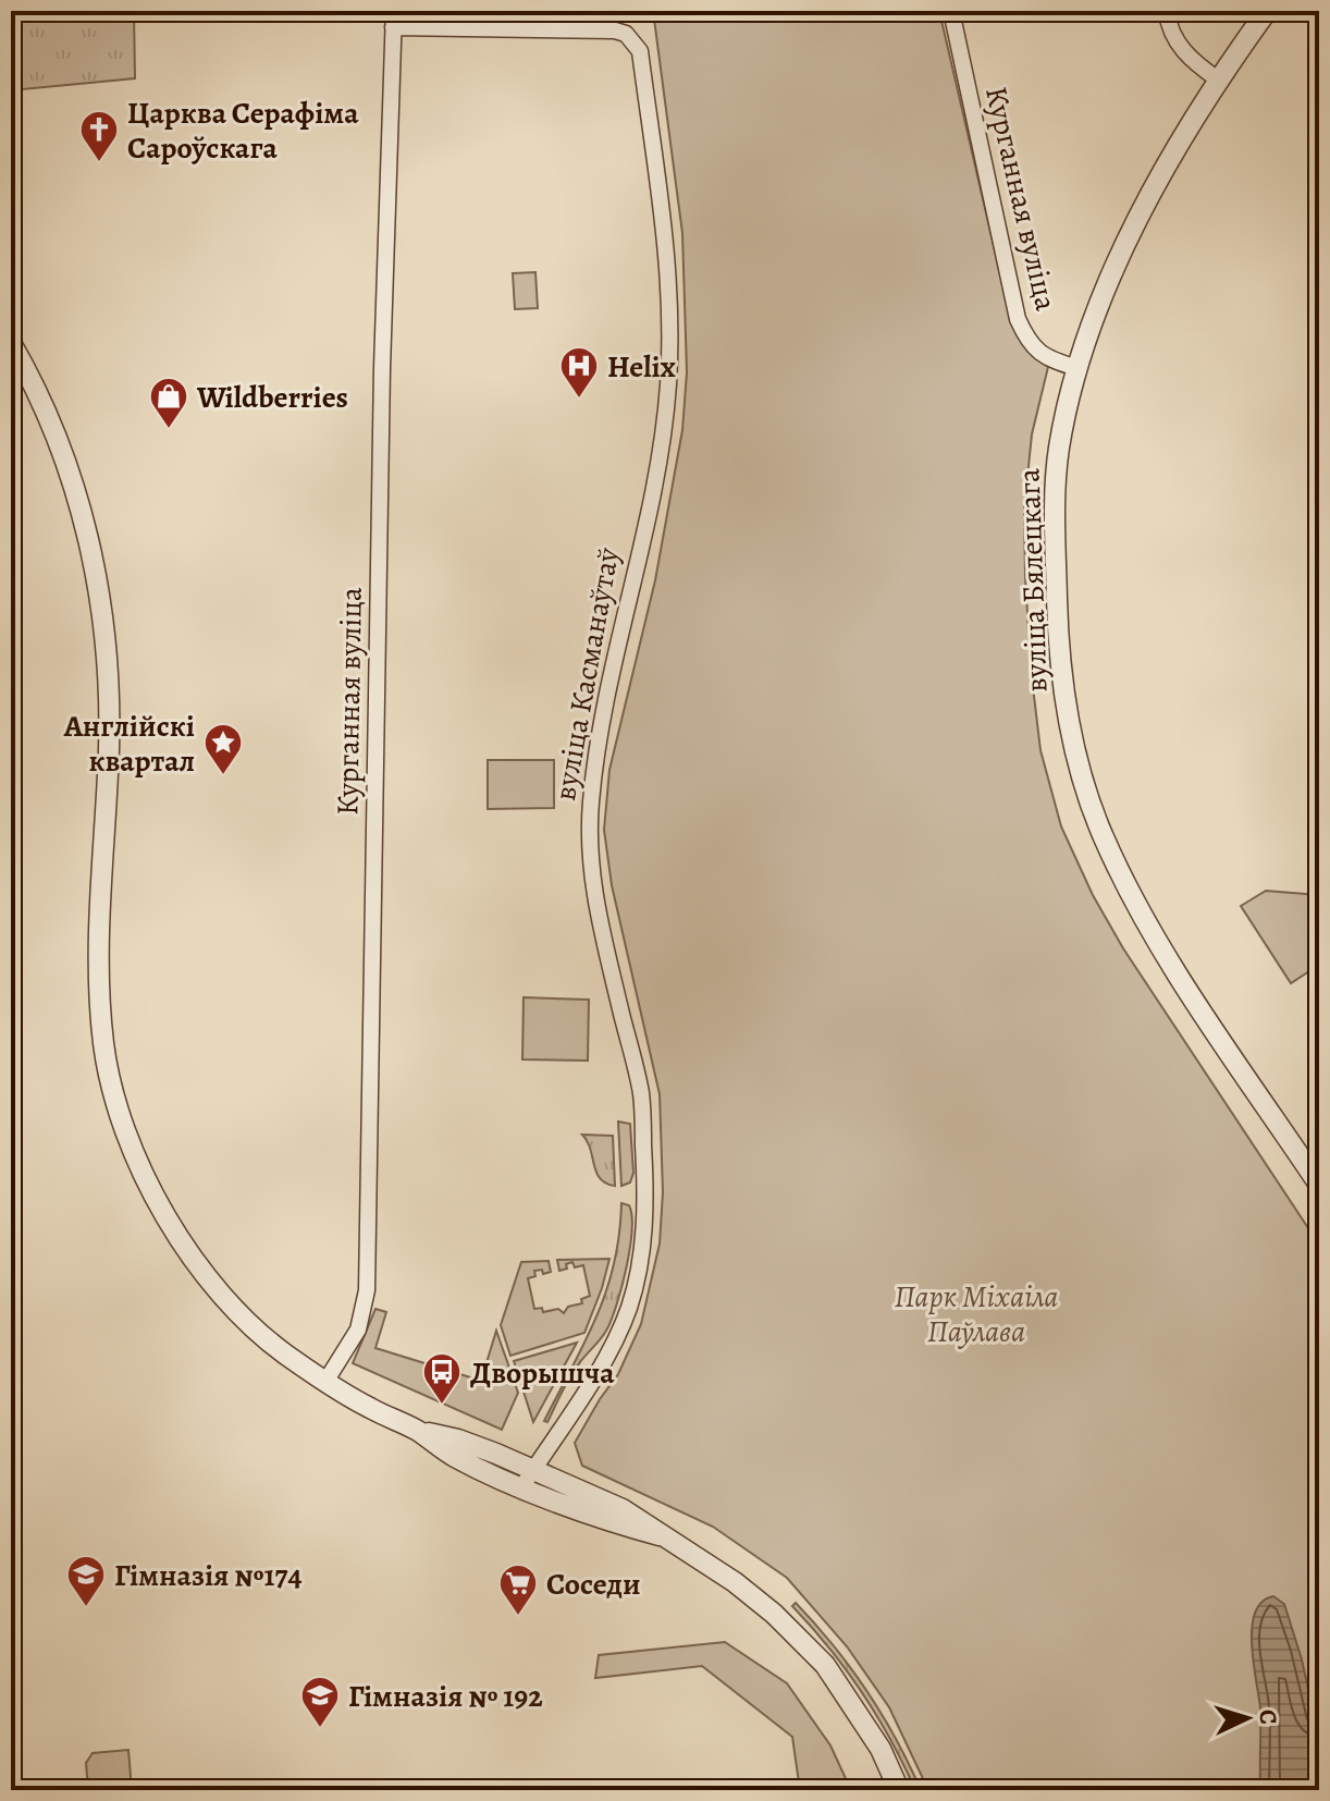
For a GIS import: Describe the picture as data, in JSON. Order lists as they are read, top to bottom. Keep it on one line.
{"streets":{"street":["Курганная вуліца","вуліца Бялецкага","вуліца Касманаўтаў"]},"crossings":[["Курганная вуліца","вуліца Бялецкага"],["Курганная вуліца","вуліца Касманаўтаў"]],"parks":["Парк Міхаіла Паўлава"],"places":{"church":["Царква Серафіма Сароўскага"],"hospital":["Helix"],"shop":["Wildberries"],"place":["Англійскі квартал"],"bus stop":["Дворышча"],"school or university":["Гімназія №174","Гімназія № 192"],"supermarket":["Соседи"]},"north":"right"}
